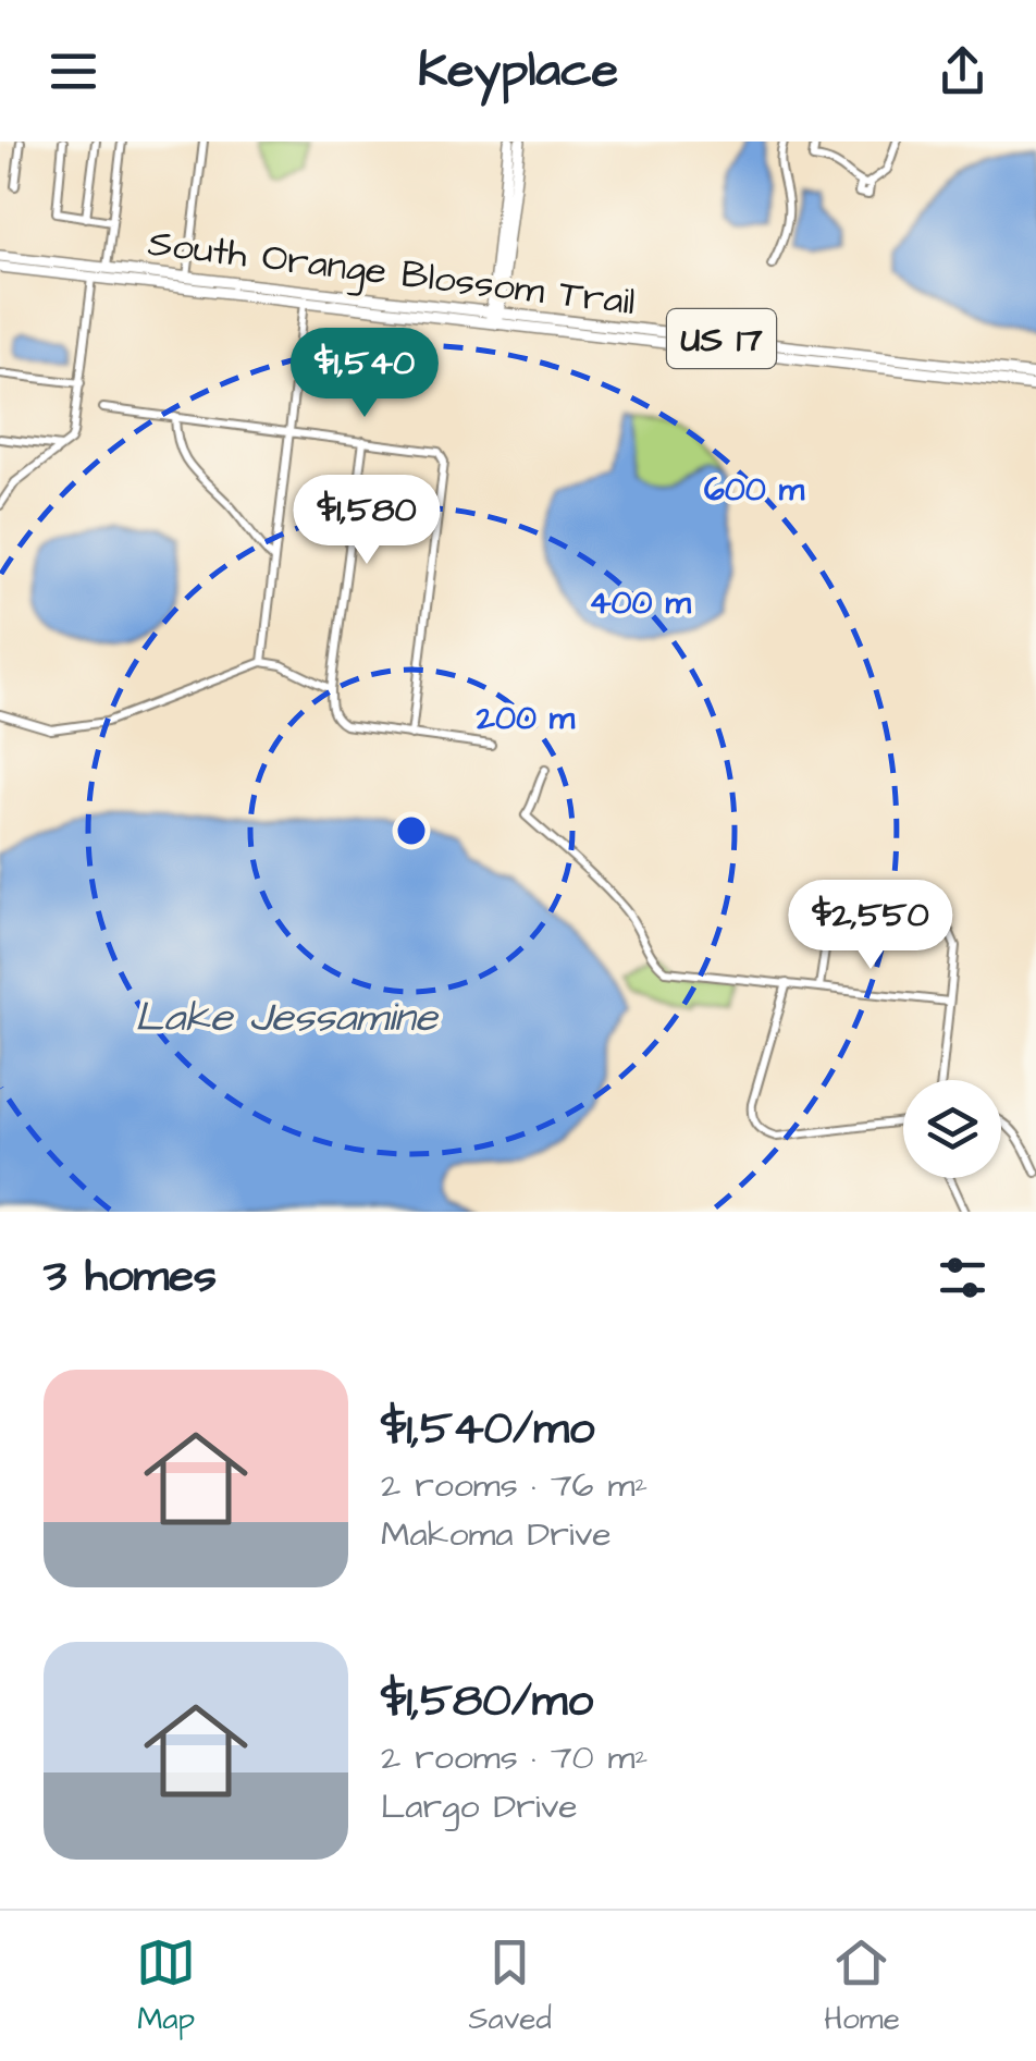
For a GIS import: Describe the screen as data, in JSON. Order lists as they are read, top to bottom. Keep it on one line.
{"streets":{"main road":["South Orange Blossom Trail","US 17"]},"water":["Lake Jessamine"],"page":{"header":"Keyplace","price":["$1,540","$1,580","$2,550"],"heading":"3 homes","list":[{"name":"$1,540/mo","note":"2 rooms · 76 m² · Makoma Drive"},{"name":"$1,580/mo","note":"2 rooms · 70 m² · Largo Drive"}],"tabs":["Map","Saved","Home"]},"rings":["600 m","400 m","200 m"]}
